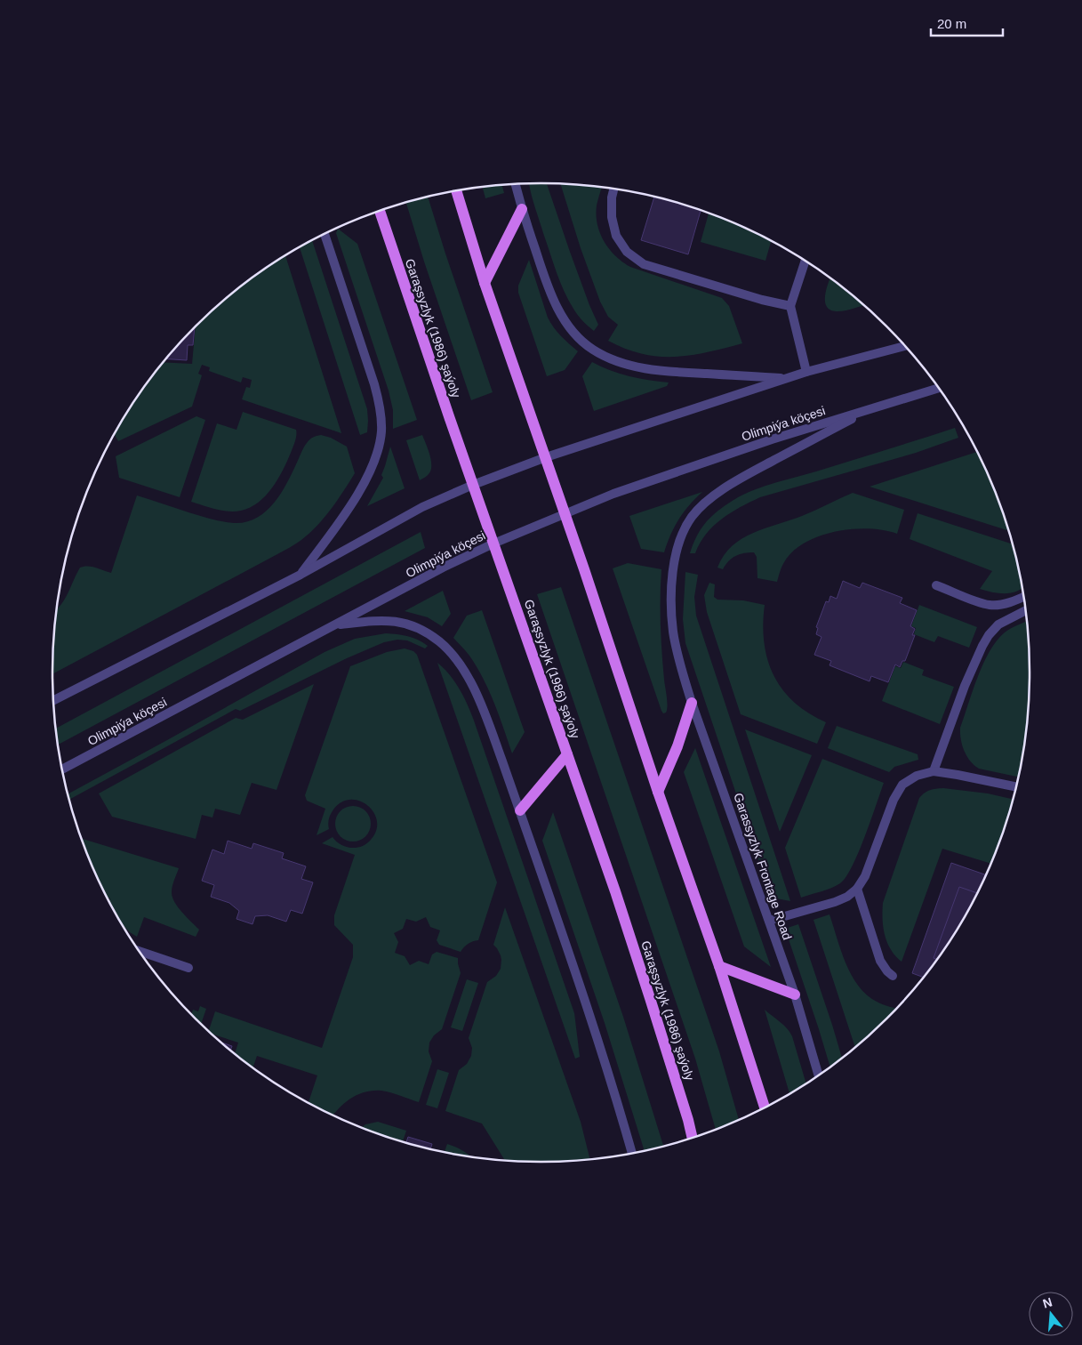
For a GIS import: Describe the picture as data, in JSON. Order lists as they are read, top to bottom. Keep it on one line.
{"streets":{"main road":["Garaşsyzlyk (1986) şaýoly"],"street":["Olimpiýa köçesi","Garassyzlyk Frontage Road"]},"crossings":[["Garaşsyzlyk (1986) şaýoly","Olimpiýa köçesi"],["Olimpiýa köçesi","Garassyzlyk Frontage Road"]],"scale_bar":"20 m","north":"top"}
